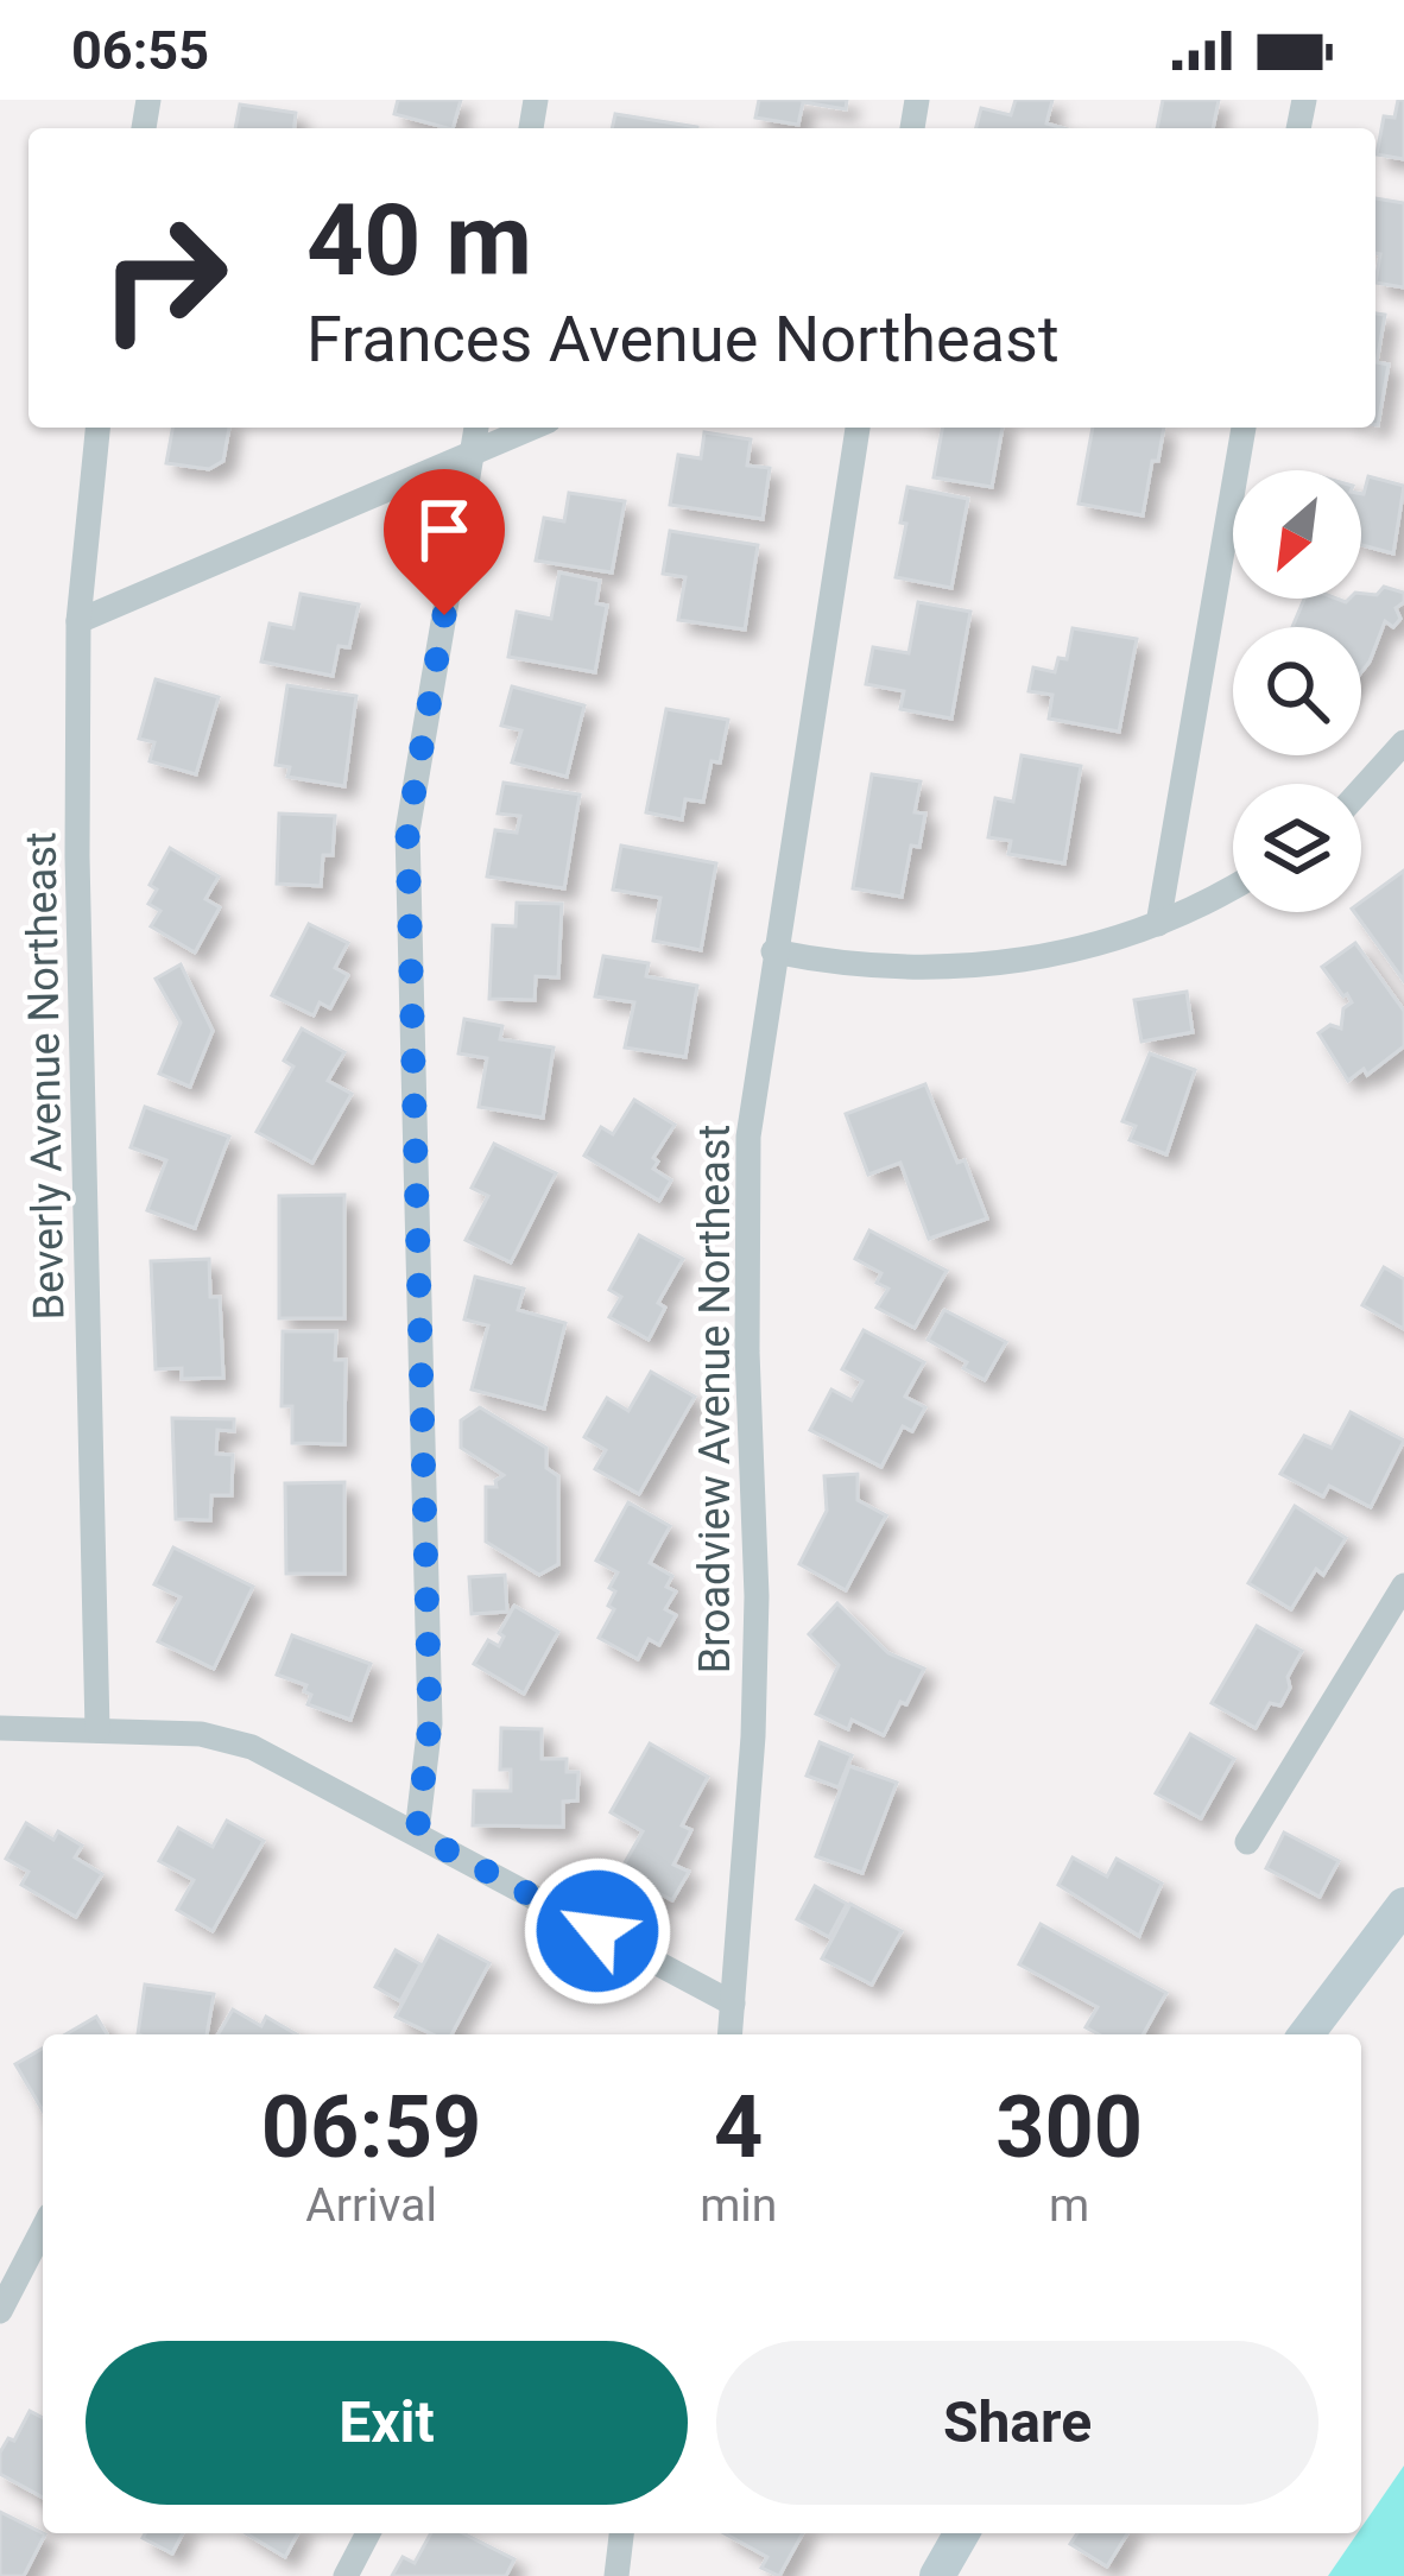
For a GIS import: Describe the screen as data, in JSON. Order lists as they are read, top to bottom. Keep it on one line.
{"streets":{"street":["Beverly Avenue Northeast","Broadview Avenue Northeast"]},"north":"bottom left","page":{"status":"06:55","turn":["40 m","Frances Avenue Northeast"],"eta":["06:59","Arrival","4","min","300","m"],"buttons":["Exit","Share"]}}
